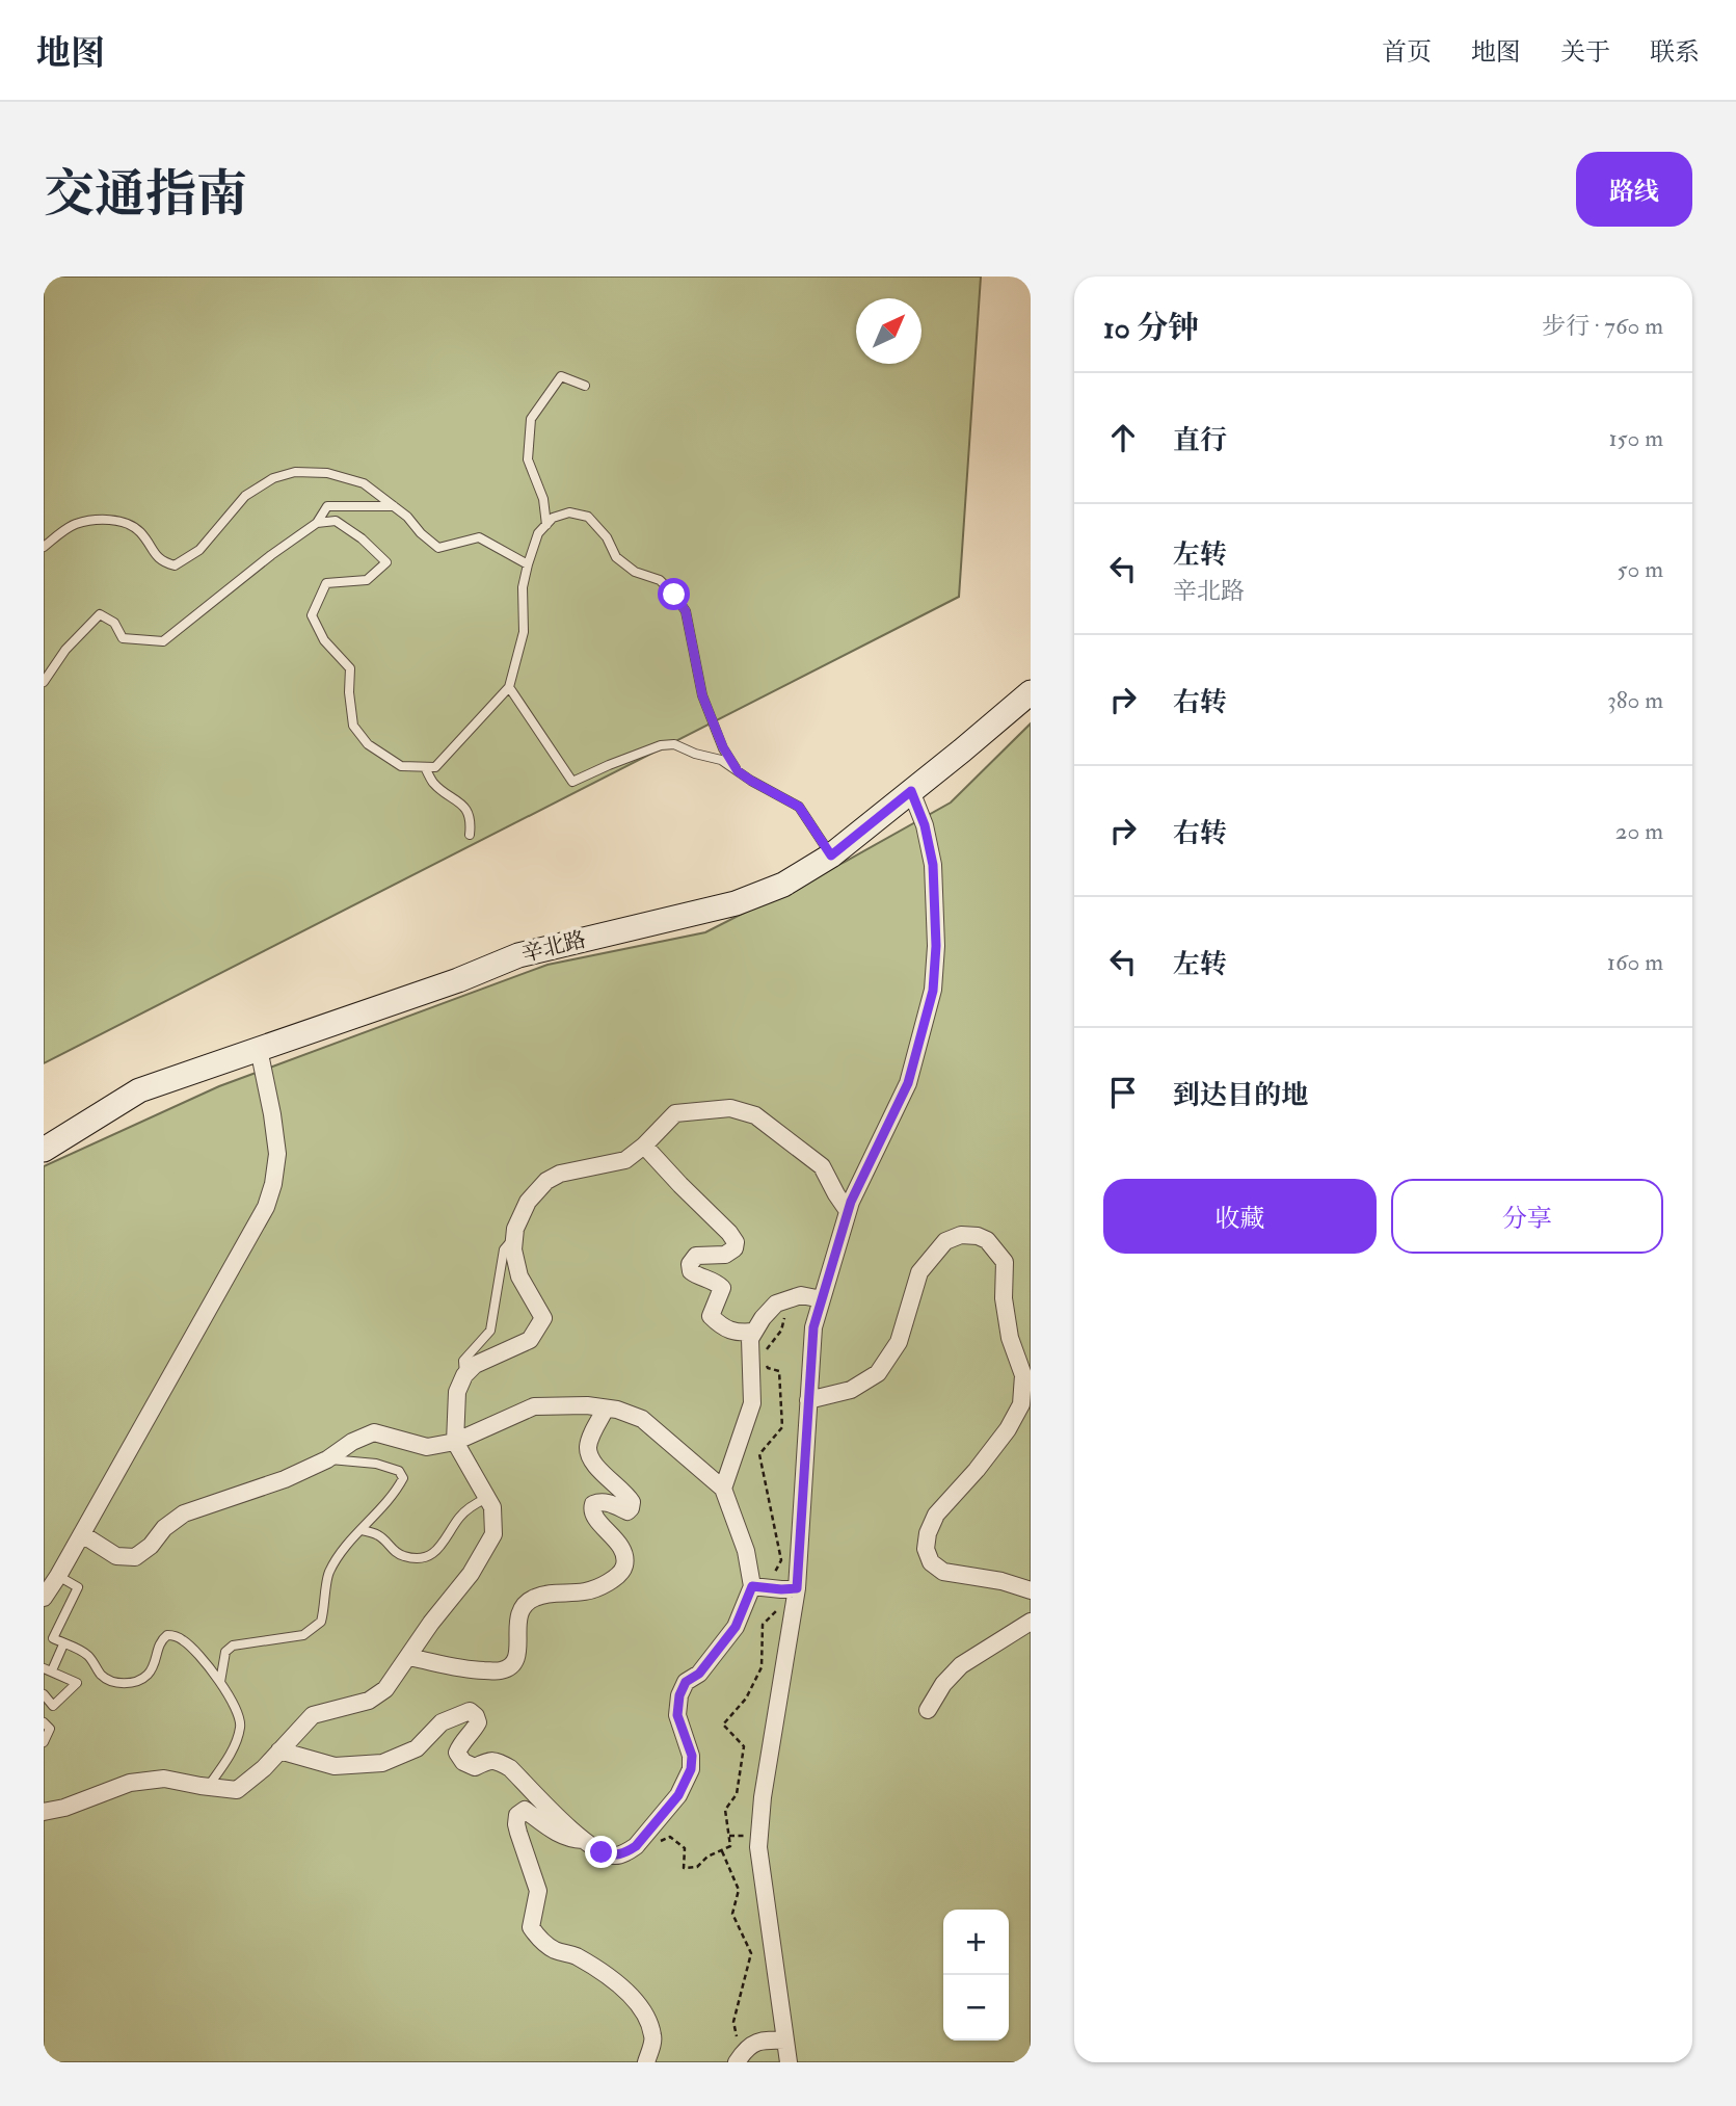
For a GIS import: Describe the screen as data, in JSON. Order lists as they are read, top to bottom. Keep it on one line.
{"streets":{"main road":["辛北路"]},"north":"top right","page":{"header":"地图","nav":["首页","地图","关于","联系"],"buttons":["路线",["收藏","分享"]],"title":"交通指南","heading":["10 分钟","步行 · 760 m"],"list":[["直行","150 m"],["左转","辛北路","50 m"],["右转","380 m"],["右转","20 m"],["左转","160 m"],"到达目的地"],"map_buttons":["+","−"]}}
